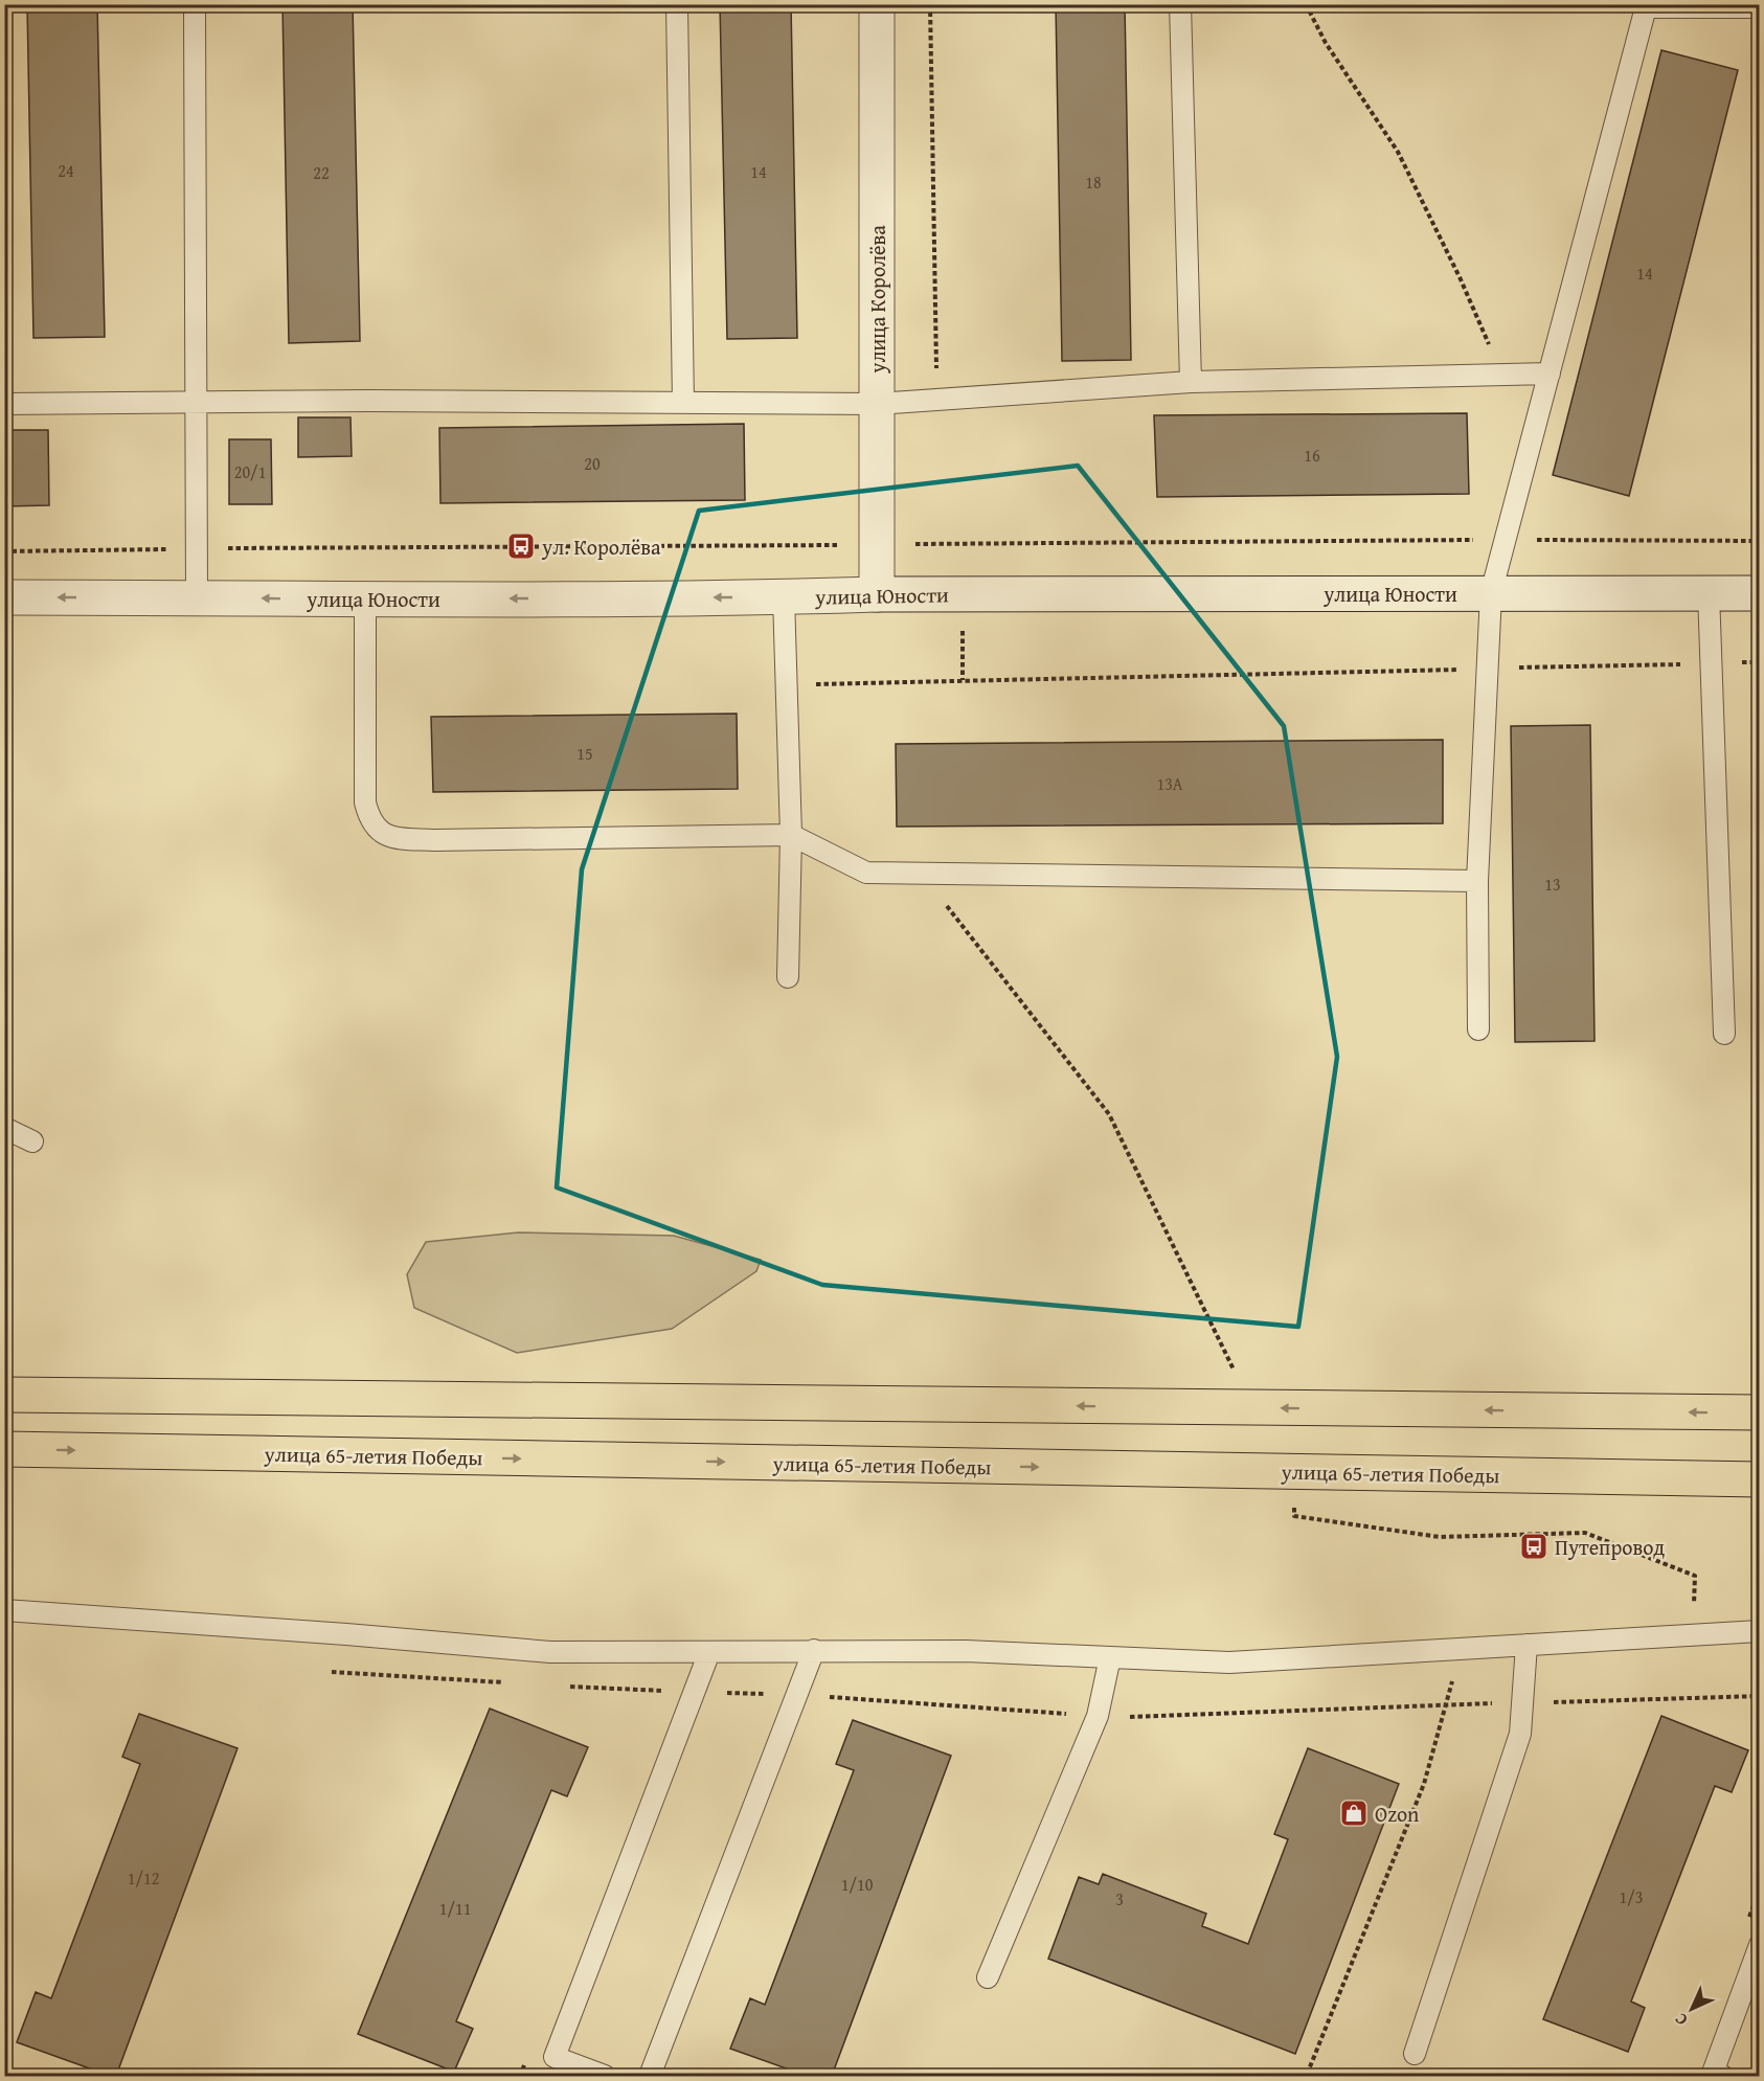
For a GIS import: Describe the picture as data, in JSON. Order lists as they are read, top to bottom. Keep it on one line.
{"streets":{"main road":["улица 65-летия Победы"],"street":["улица Королёва","улица Юности"]},"crossings":[["улица Королёва","улица Юности"]],"one_way":["улица Юности"],"places":{"bus stop":["ул. Королёва","Путепровод"],"shop":["Ozon"]},"house_numbers":["24","14","22","18","14","16","20","20/1","15","13А","13","1/12","1/10","1/3","3","1/11"],"north":"bottom left"}
